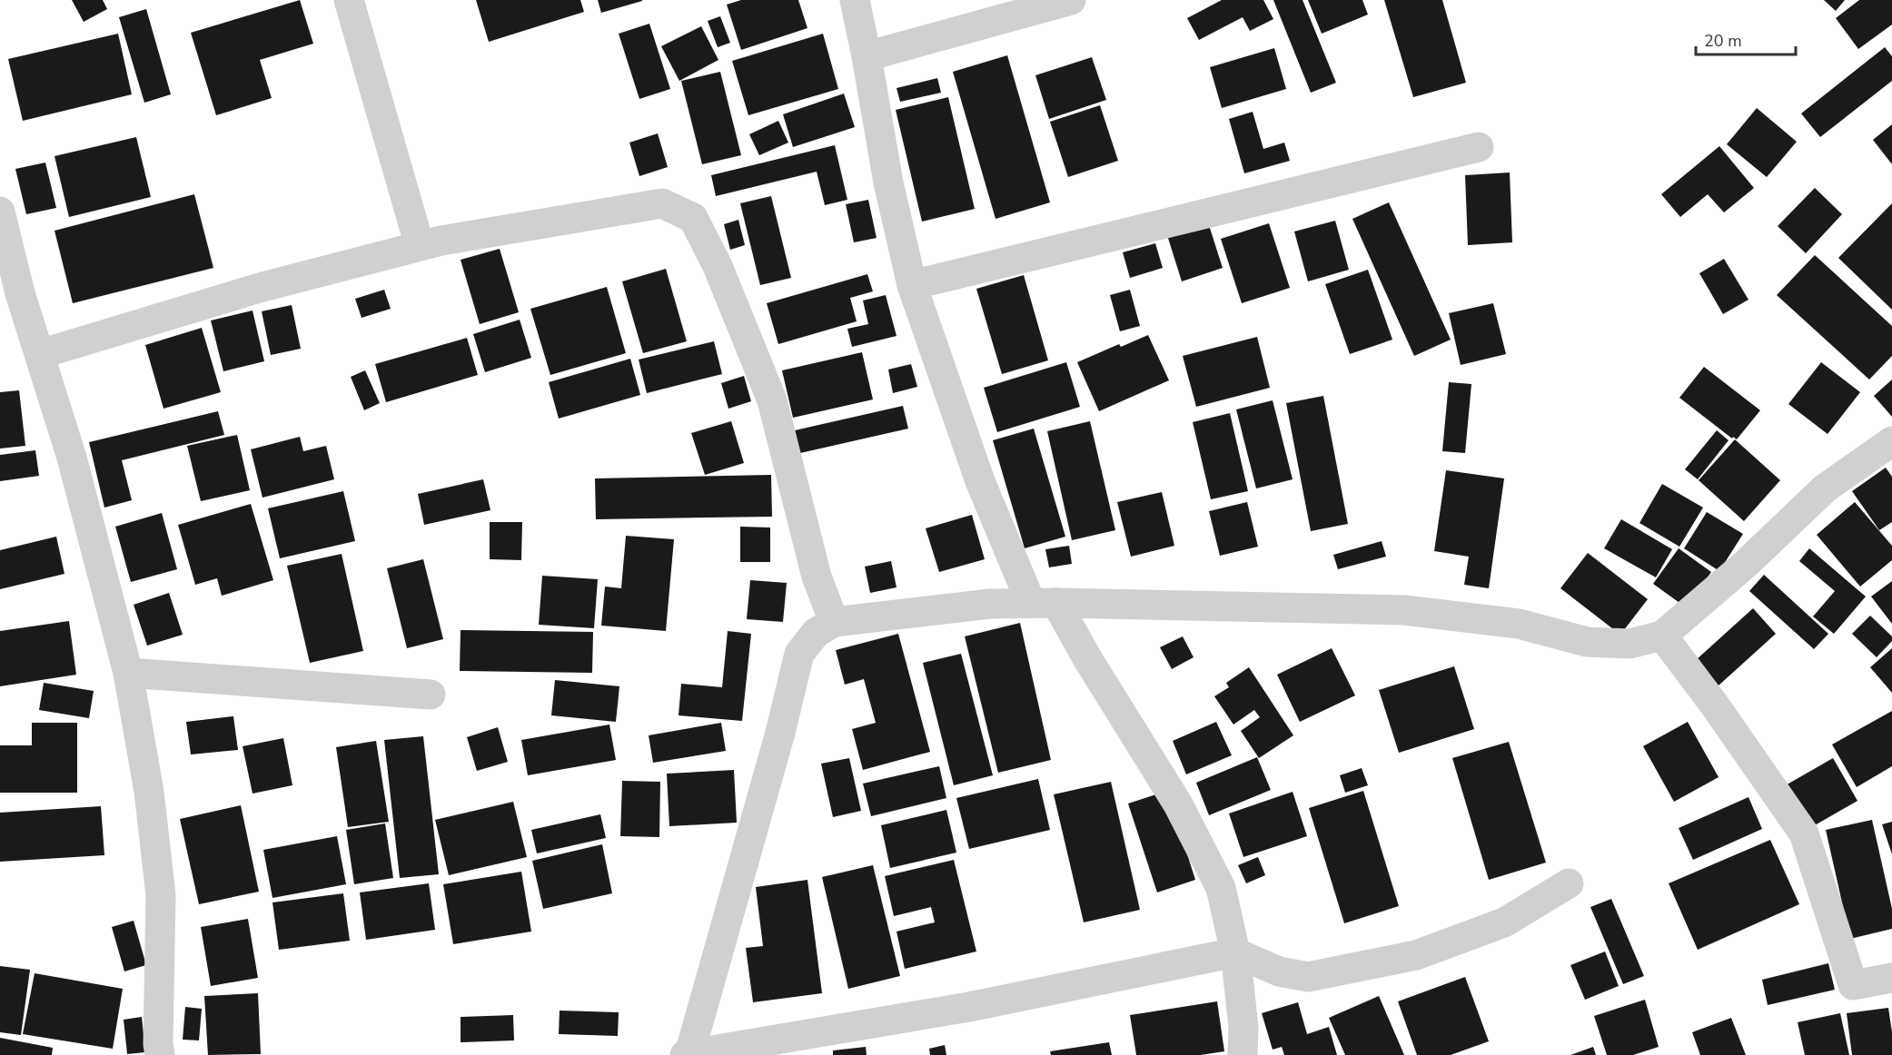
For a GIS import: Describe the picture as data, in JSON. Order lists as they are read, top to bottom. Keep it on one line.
{"scale_bar":"20 m"}
